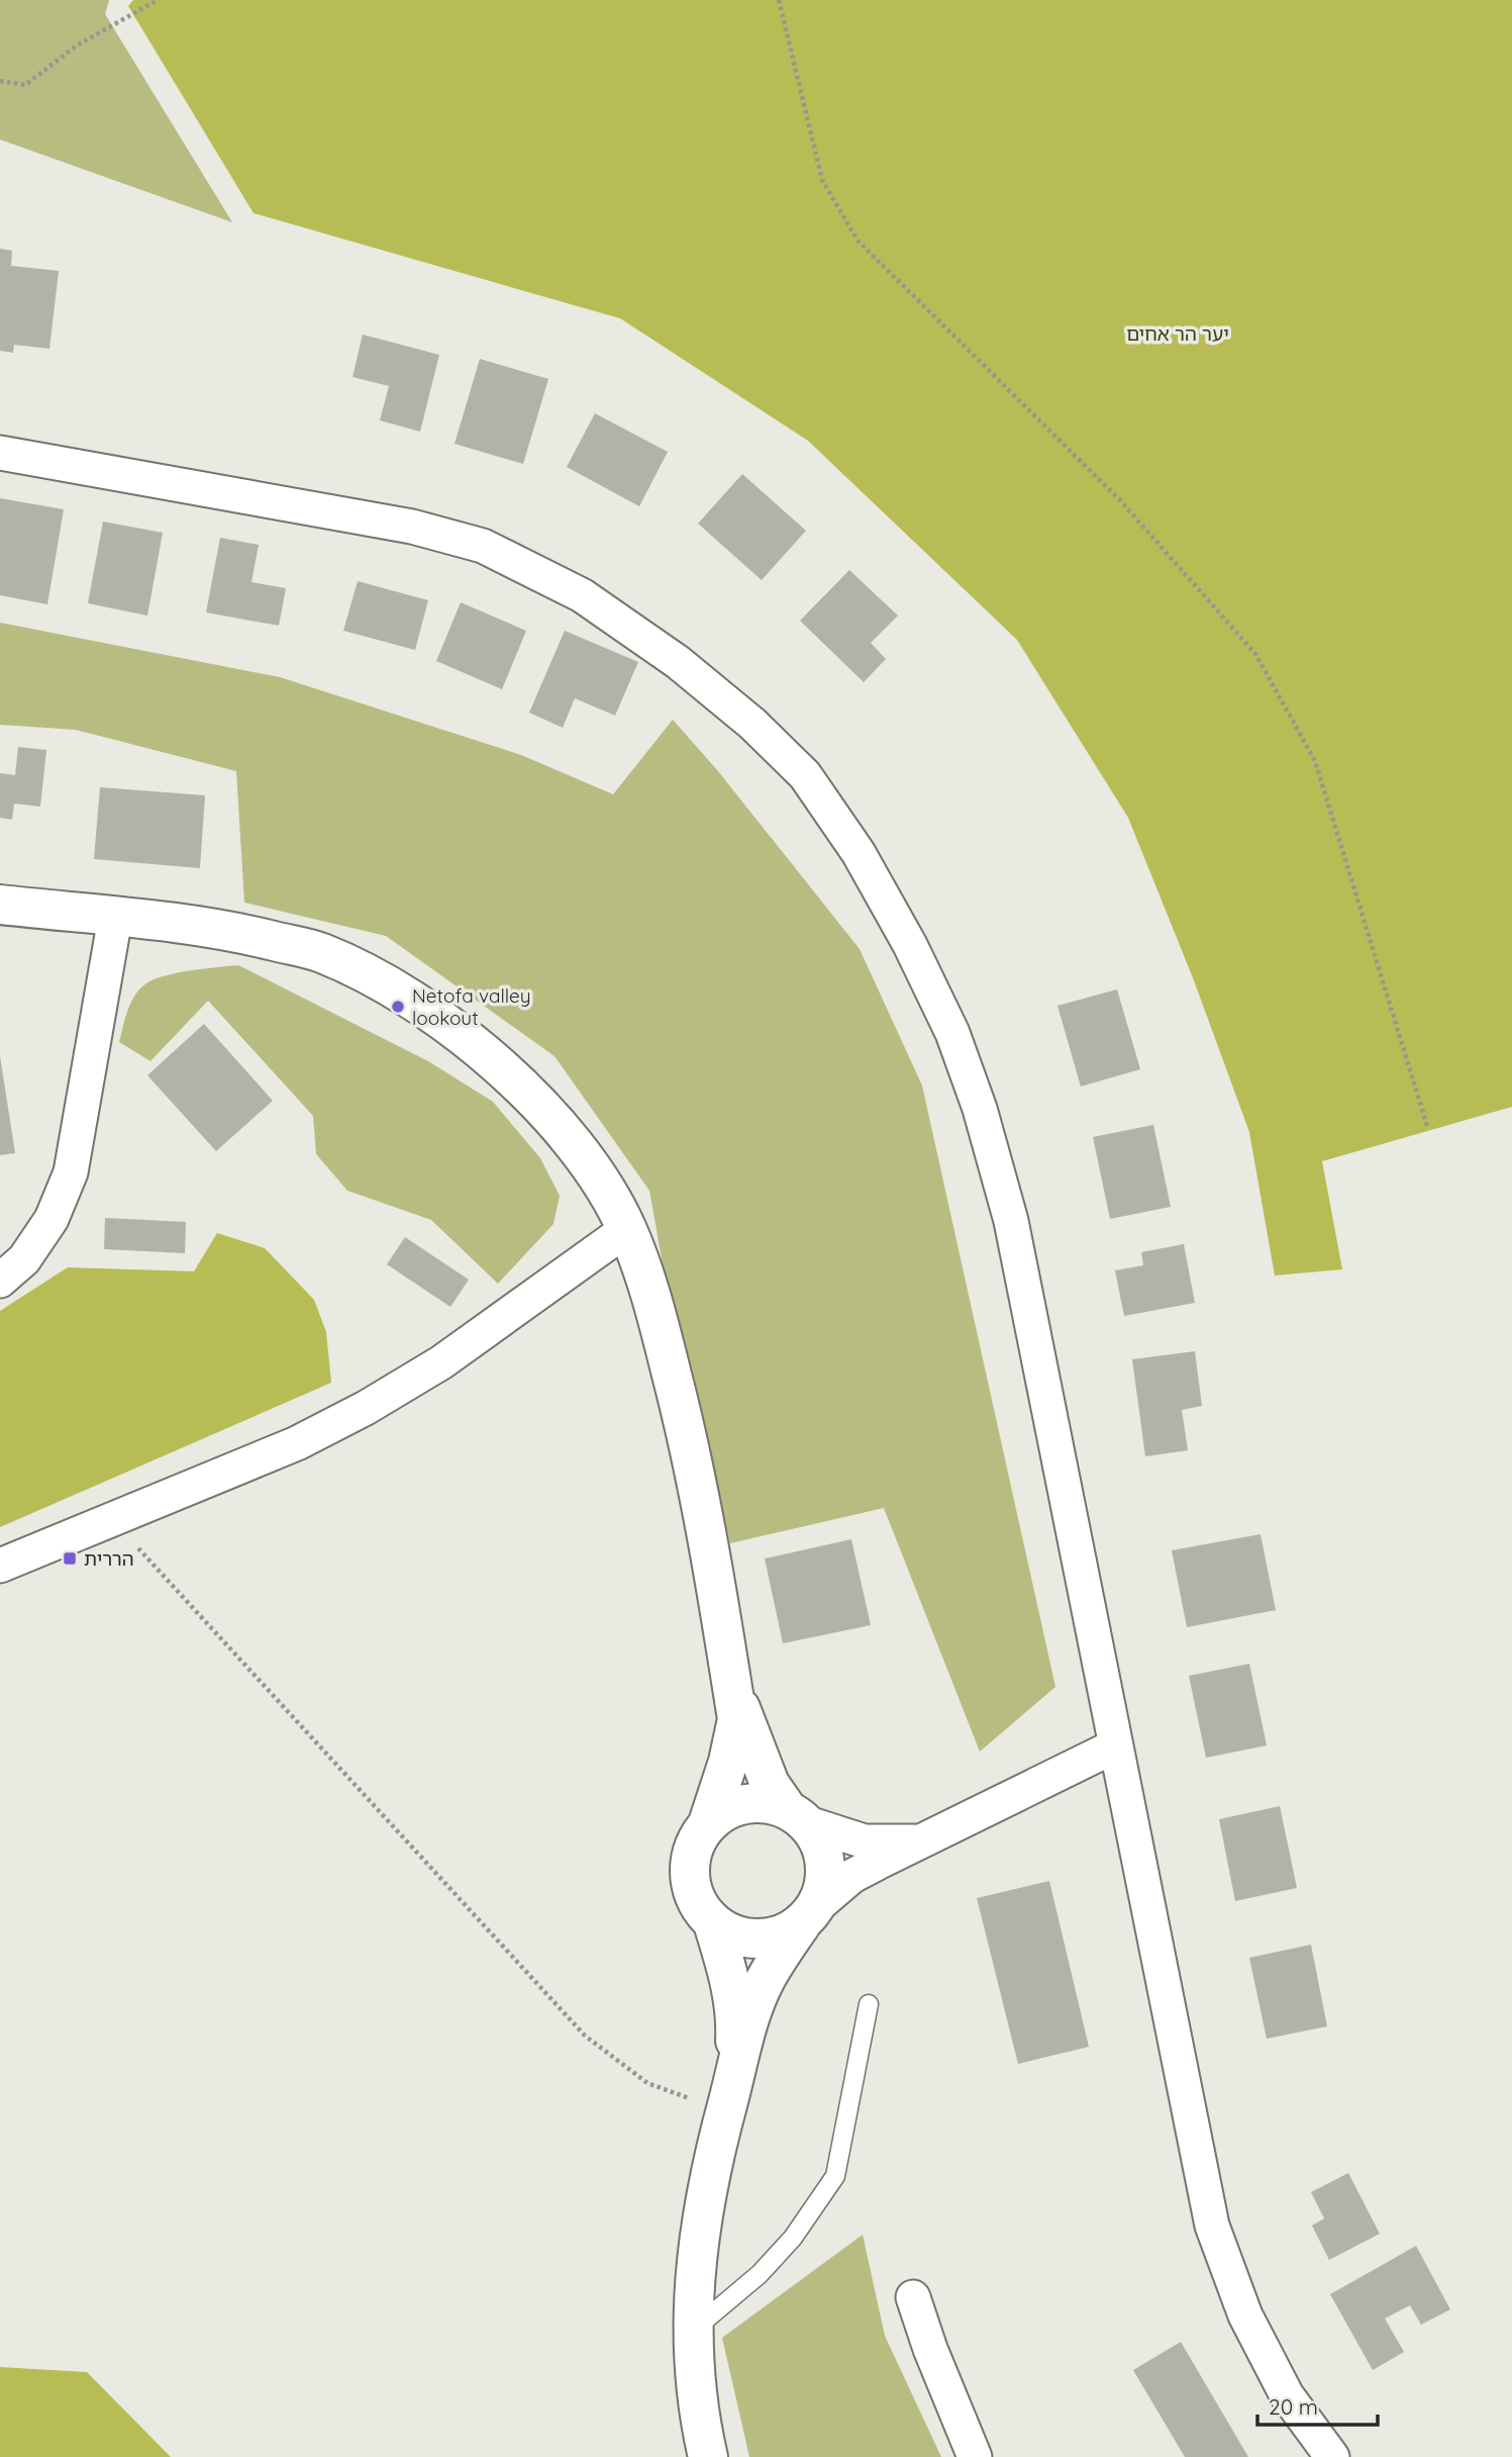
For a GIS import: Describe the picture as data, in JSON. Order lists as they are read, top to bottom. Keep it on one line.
{"parks":["יער הר אחים"],"places":{"other":["Netofa valley lookout"],"transit":["הררית"]},"scale_bar":"20 m"}
